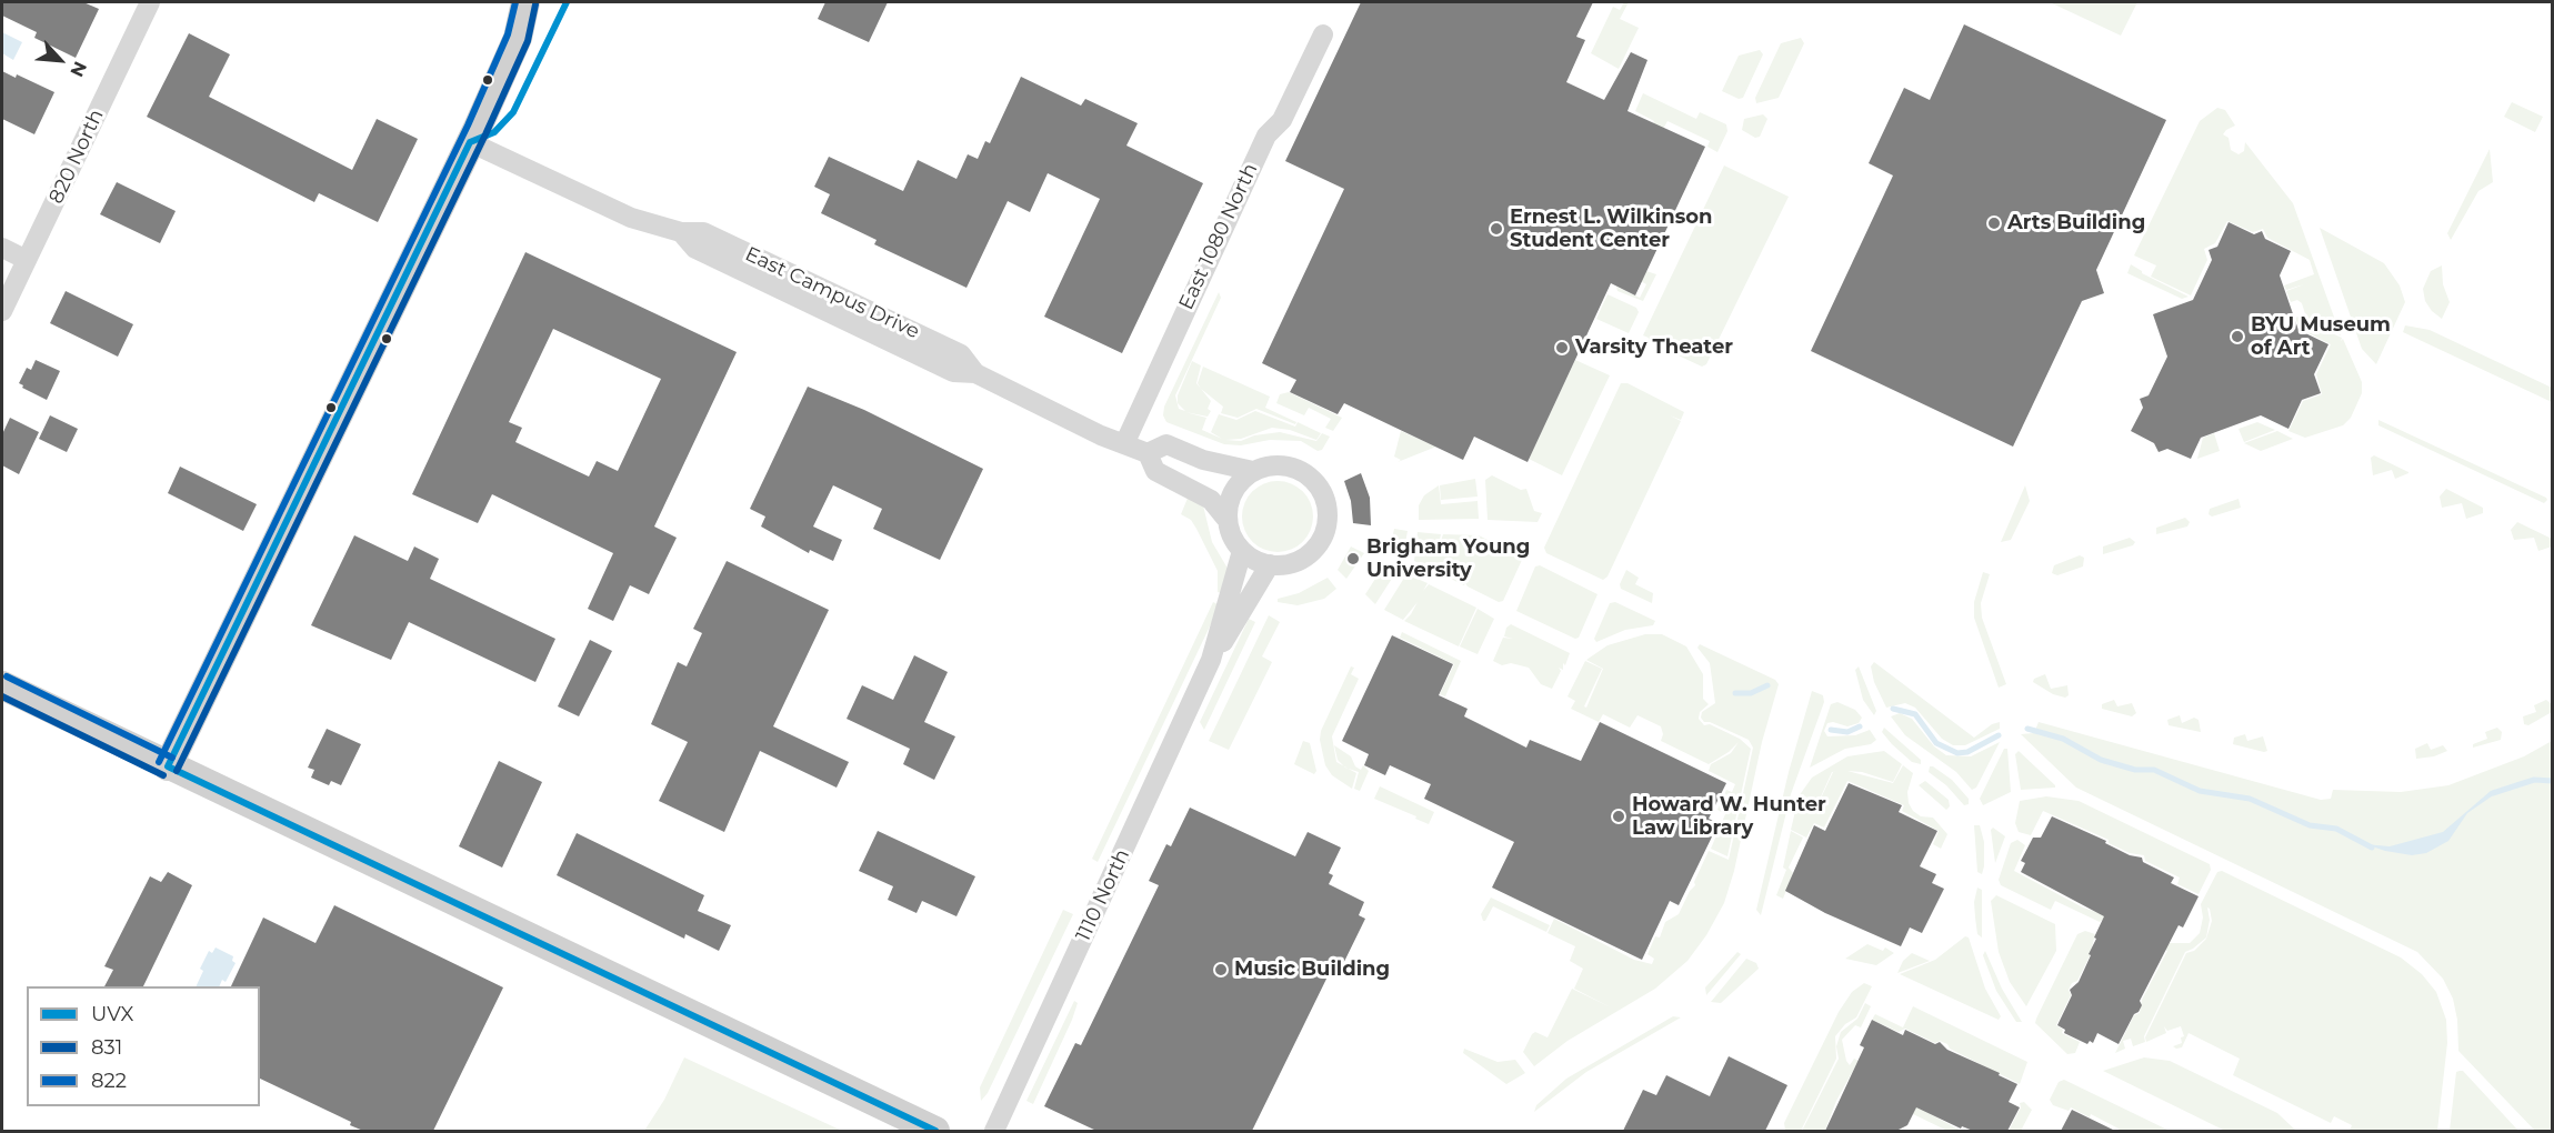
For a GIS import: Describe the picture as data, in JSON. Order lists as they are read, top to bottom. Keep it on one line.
{"streets":{"street":["820 North","East 1080 North","East Campus Drive","1110 North"]},"crossings":[["East 1080 North","East Campus Drive"]],"places":["Arts Building","Ernest L. Wilkinson Student Center","BYU Museum of Art","Varsity Theater","Brigham Young University","Howard W. Hunter Law Library","Music Building"],"lines":["transit line UVX","transit line 822","transit line 831"],"legend":["UVX","831","822"],"north":"bottom right"}
